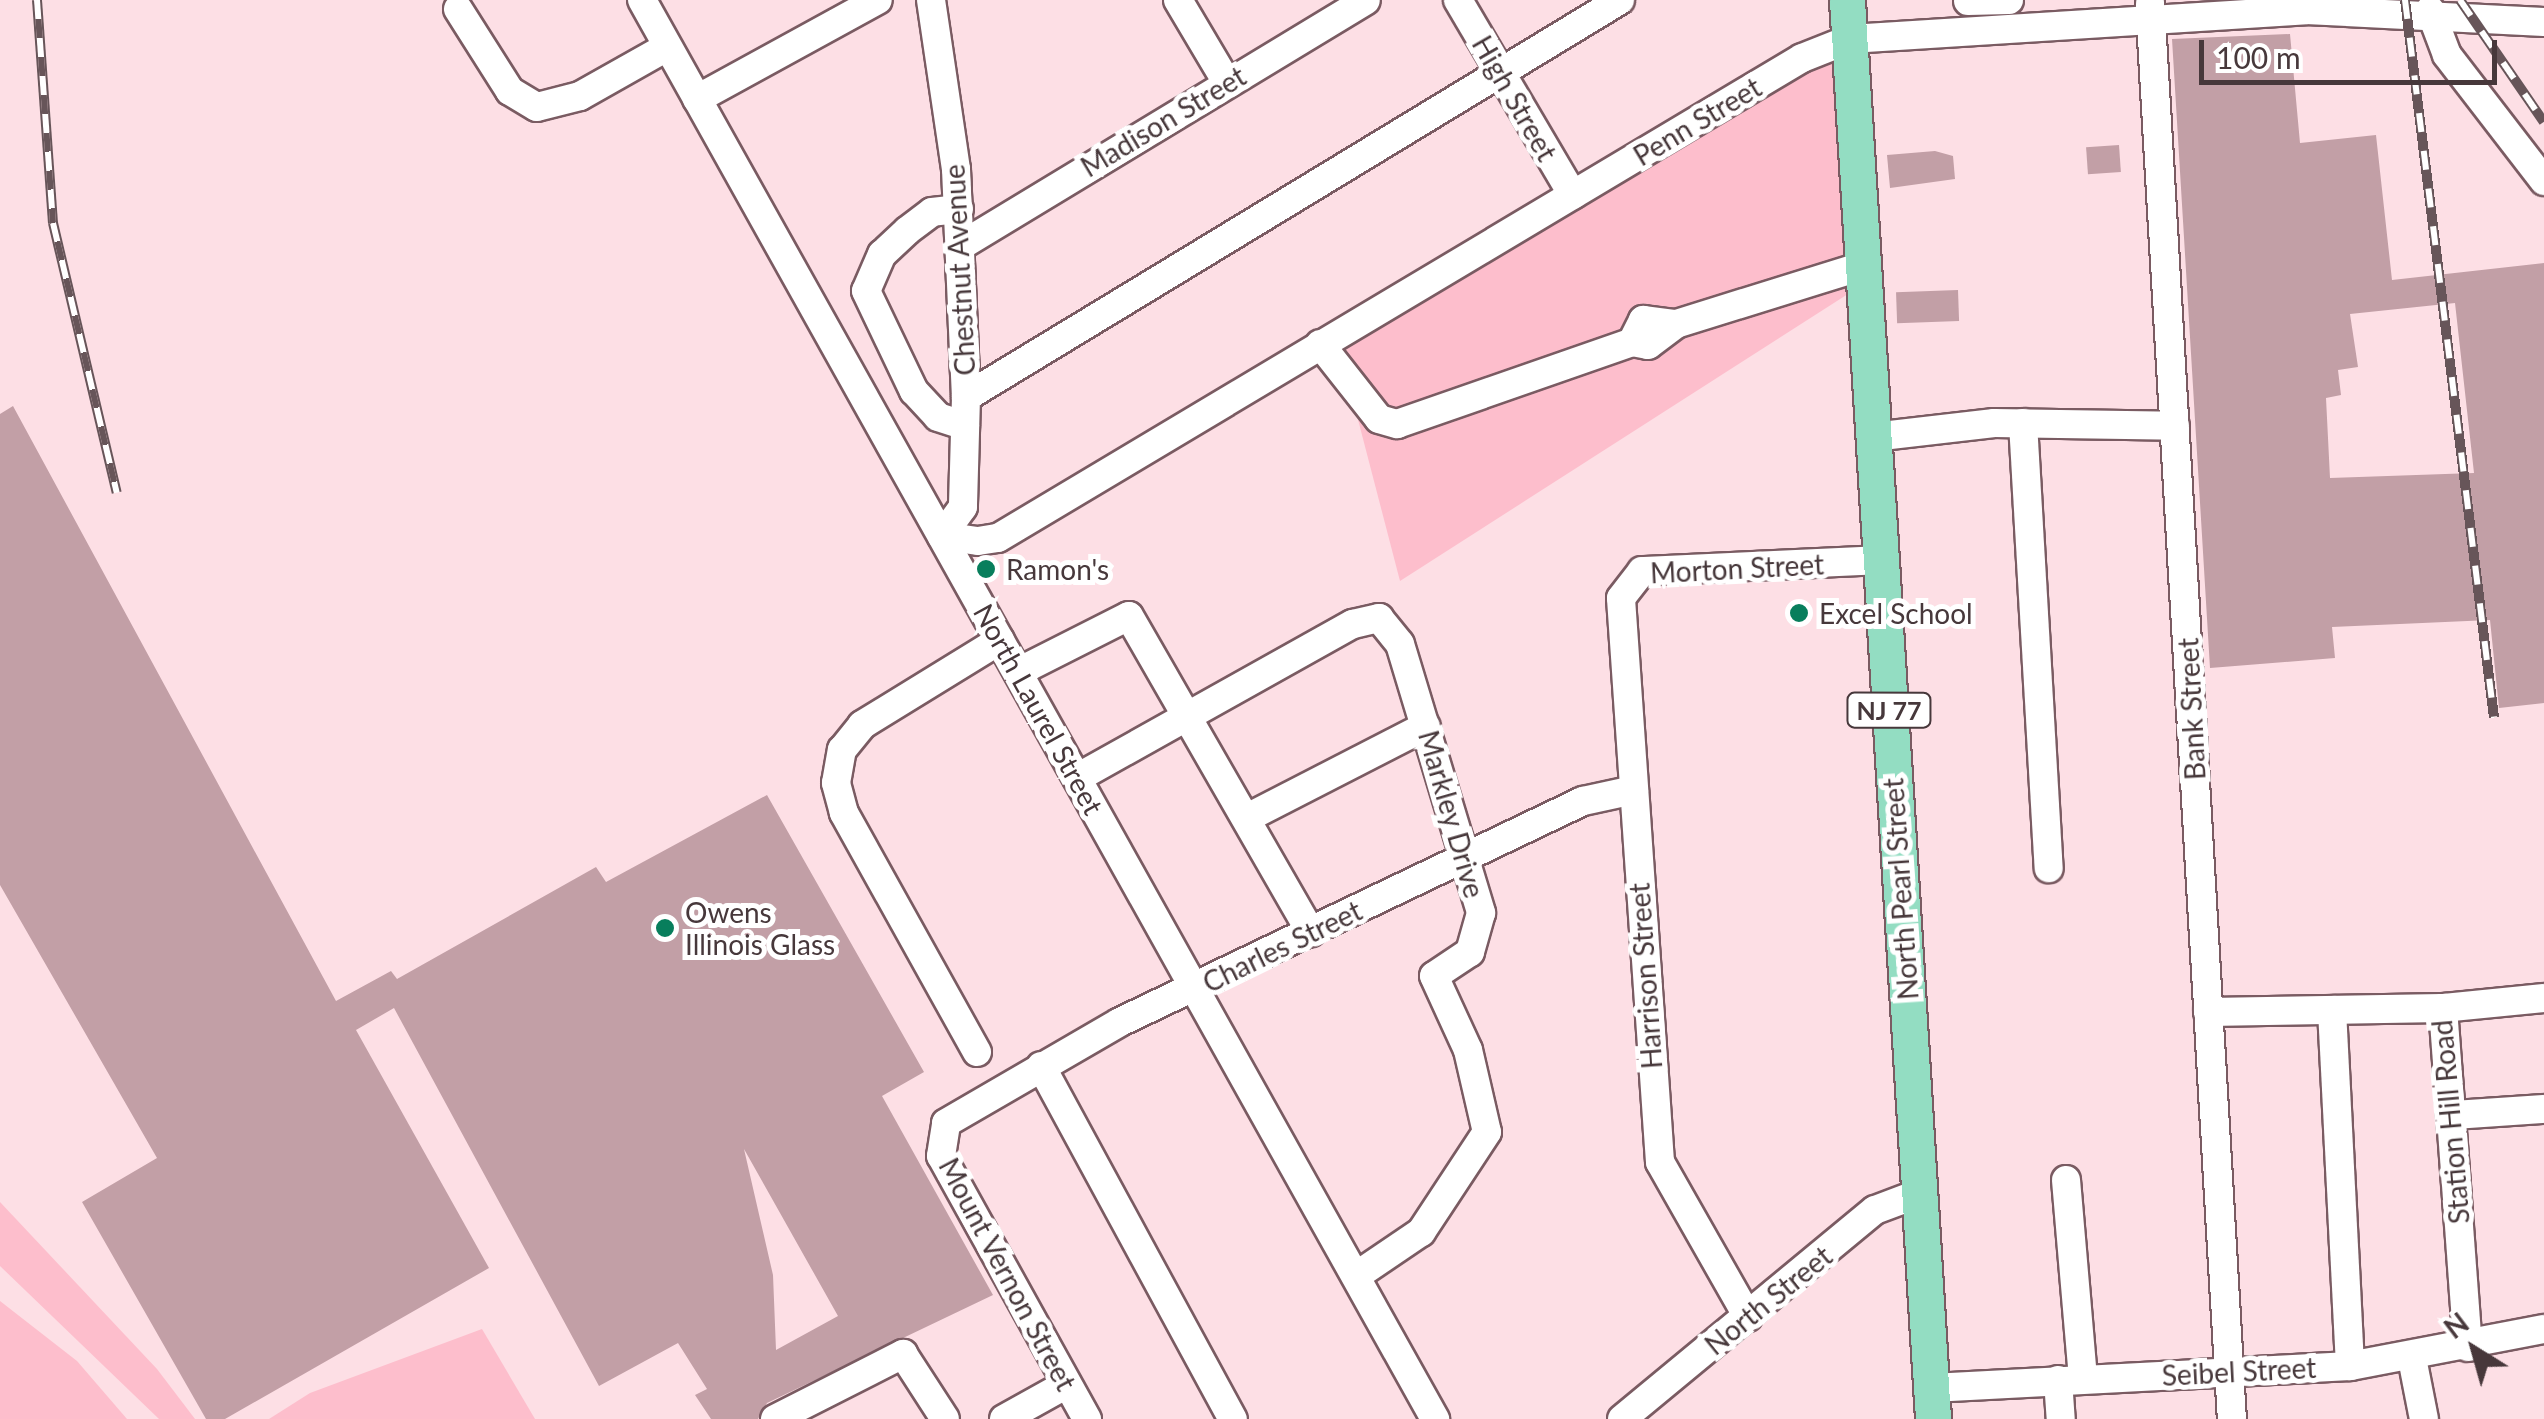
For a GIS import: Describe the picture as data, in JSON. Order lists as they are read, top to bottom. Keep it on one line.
{"streets":{"main road":["NJ 77","North Pearl Street"],"street":["High Street","Madison Street","Penn Street","Chestnut Avenue","Morton Street","North Laurel Street","Bank Street","Markley Drive","Charles Street","Harrison Street","Station Hill Road","Mount Vernon Street","North Street","Seibel Street"]},"crossings":[["High Street","Penn Street"],["Madison Street","Chestnut Avenue"],["Penn Street","Chestnut Avenue"],["Penn Street","North Laurel Street"],["Penn Street","Bank Street"],["Penn Street","North Pearl Street"],["Chestnut Avenue","North Laurel Street"],["Morton Street","North Pearl Street"],["Morton Street","Harrison Street"],["North Laurel Street","Markley Drive"],["North Laurel Street","Charles Street"],["Bank Street","Station Hill Road"],["Bank Street","Seibel Street"],["Markley Drive","Charles Street"],["North Pearl Street","North Street"],["North Pearl Street","Seibel Street"],["Charles Street","Harrison Street"],["Charles Street","Mount Vernon Street"],["Harrison Street","North Street"],["Station Hill Road","Seibel Street"]],"places":["Ramon's","Excel School","Owens Illinois Glass"],"scale_bar":"100 m","north":"top left"}
